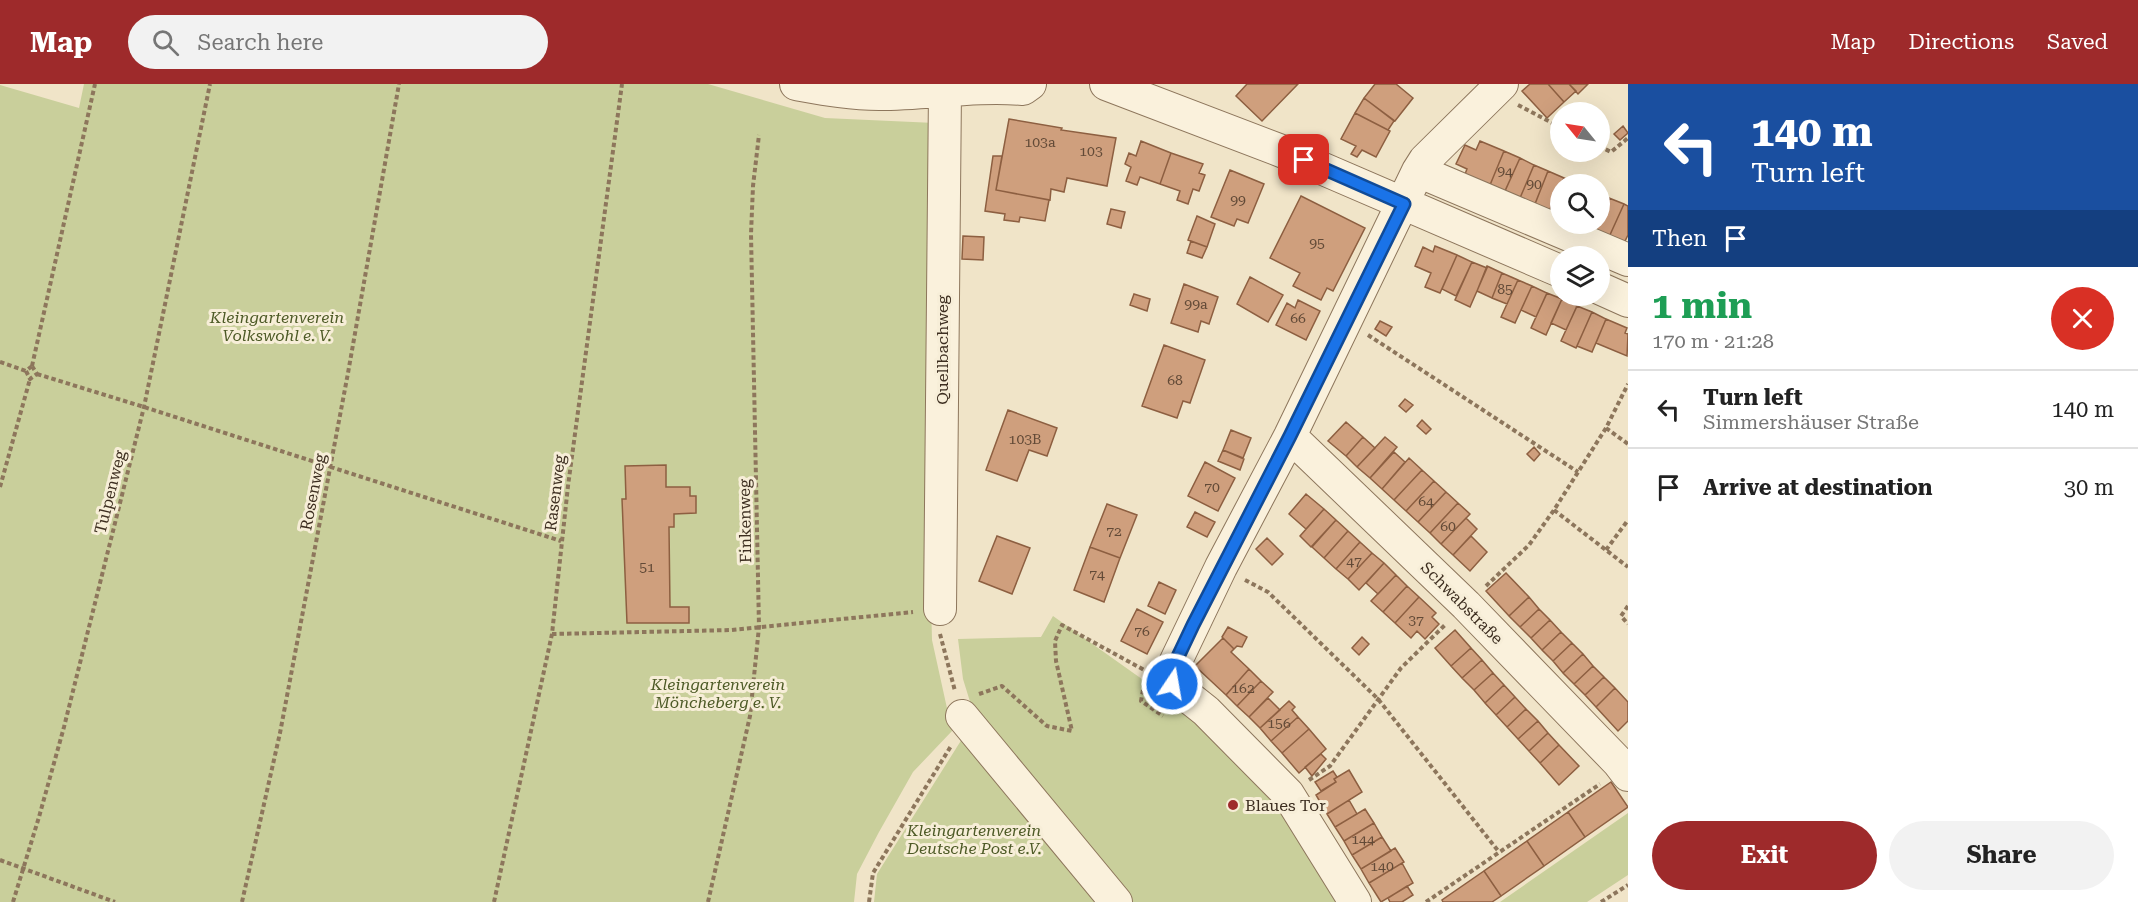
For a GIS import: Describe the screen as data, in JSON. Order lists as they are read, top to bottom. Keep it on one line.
{"streets":{"street":["Quellbachweg","Schwabstraße"],"path":["Tulpenweg","Rosenweg","Rasenweg","Finkenweg"]},"parks":["Kleingartenverein Volkswohl e. V.","Kleingartenverein Möncheberg e. V.","Kleingartenverein Deutsche Post e.V."],"places":["Blaues Tor"],"house_numbers":["103a","103","94","90","99","95","85","99a","66","68","103B","70","64","60","72","47","51","74","37","76","162","156","144","140"],"north":"top left","page":{"header":"Map","search":"Search here","nav":["Map","Directions","Saved"],"turn":["140 m","Turn left"],"then":"Then","heading":["1 min","170 m · 21:28"],"list":[{"name":"Turn left","note":"Simmershäuser Straße","value":"140 m"},{"name":"Arrive at destination","value":"30 m"}],"buttons":["Exit","Share"]}}
